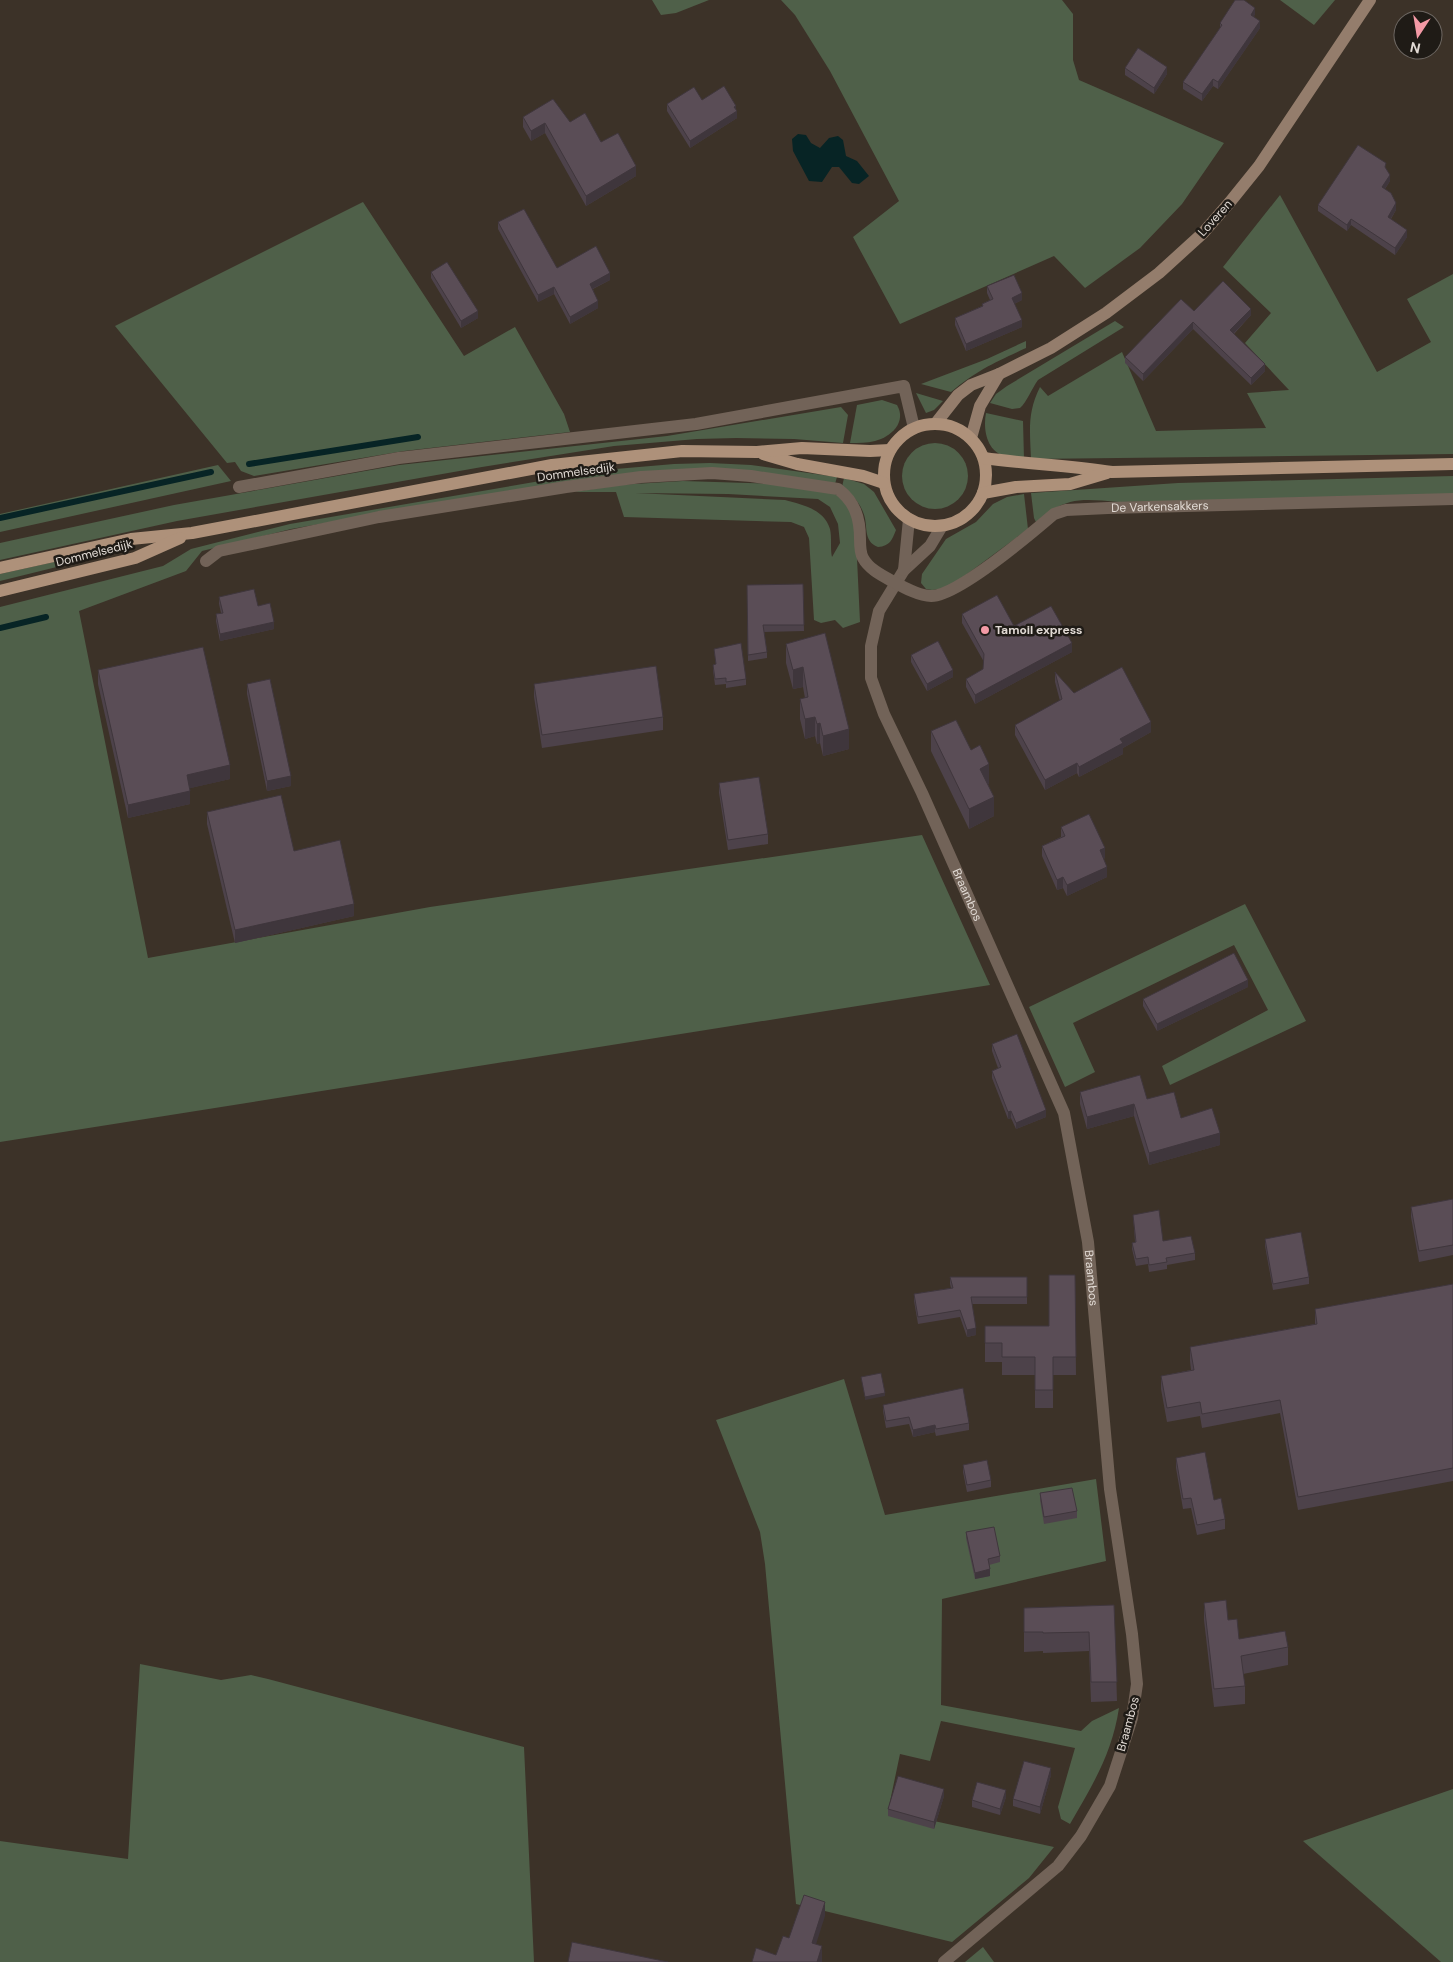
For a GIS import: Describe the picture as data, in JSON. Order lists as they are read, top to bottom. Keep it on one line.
{"streets":{"main road":["Dommelsedijk"],"street":["Loveren","De Varkensakkers","Braambos"]},"crossings":[["Loveren","Dommelsedijk"],["Loveren","Braambos"],["Dommelsedijk","De Varkensakkers"],["Dommelsedijk","Braambos"],["De Varkensakkers","Braambos"]],"places":["Tamoil express"],"north":"bottom"}
